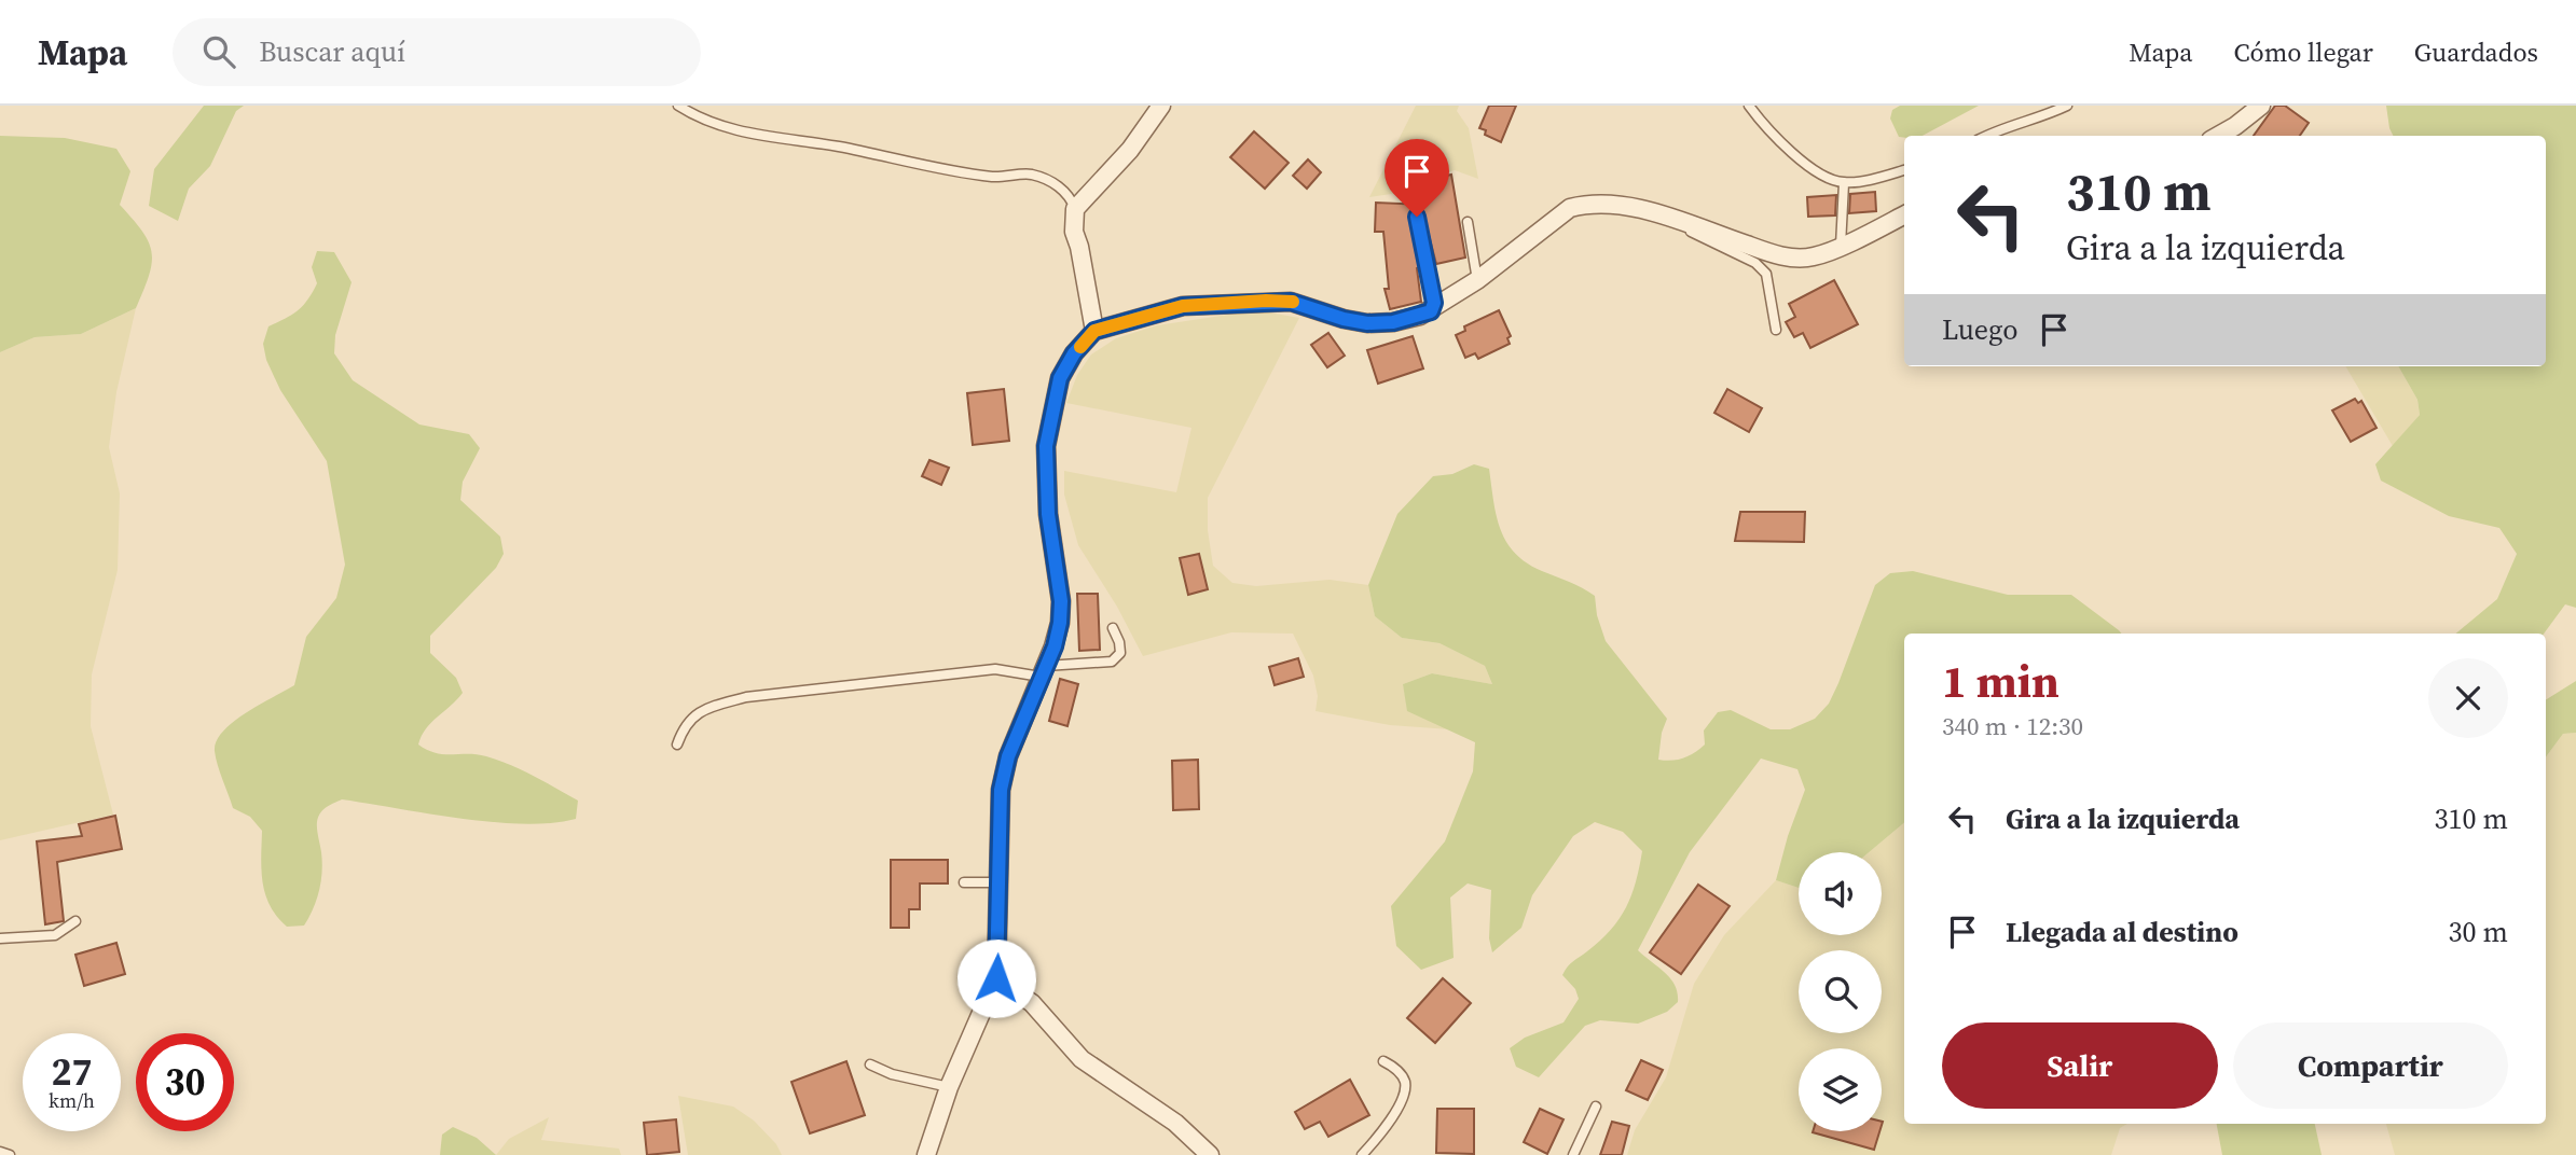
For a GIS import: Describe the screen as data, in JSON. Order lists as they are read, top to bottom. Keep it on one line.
{"page":{"header":"Mapa","search":"Buscar aquí","nav":["Mapa","Cómo llegar","Guardados"],"turn":["310 m","Gira a la izquierda"],"then":"Luego","heading":["1 min","340 m · 12:30"],"list":[{"name":"Gira a la izquierda","value":"310 m"},{"name":"Llegada al destino","value":"30 m"}],"buttons":["Salir","Compartir"],"speed":"27 km/h","limit":"30"}}
